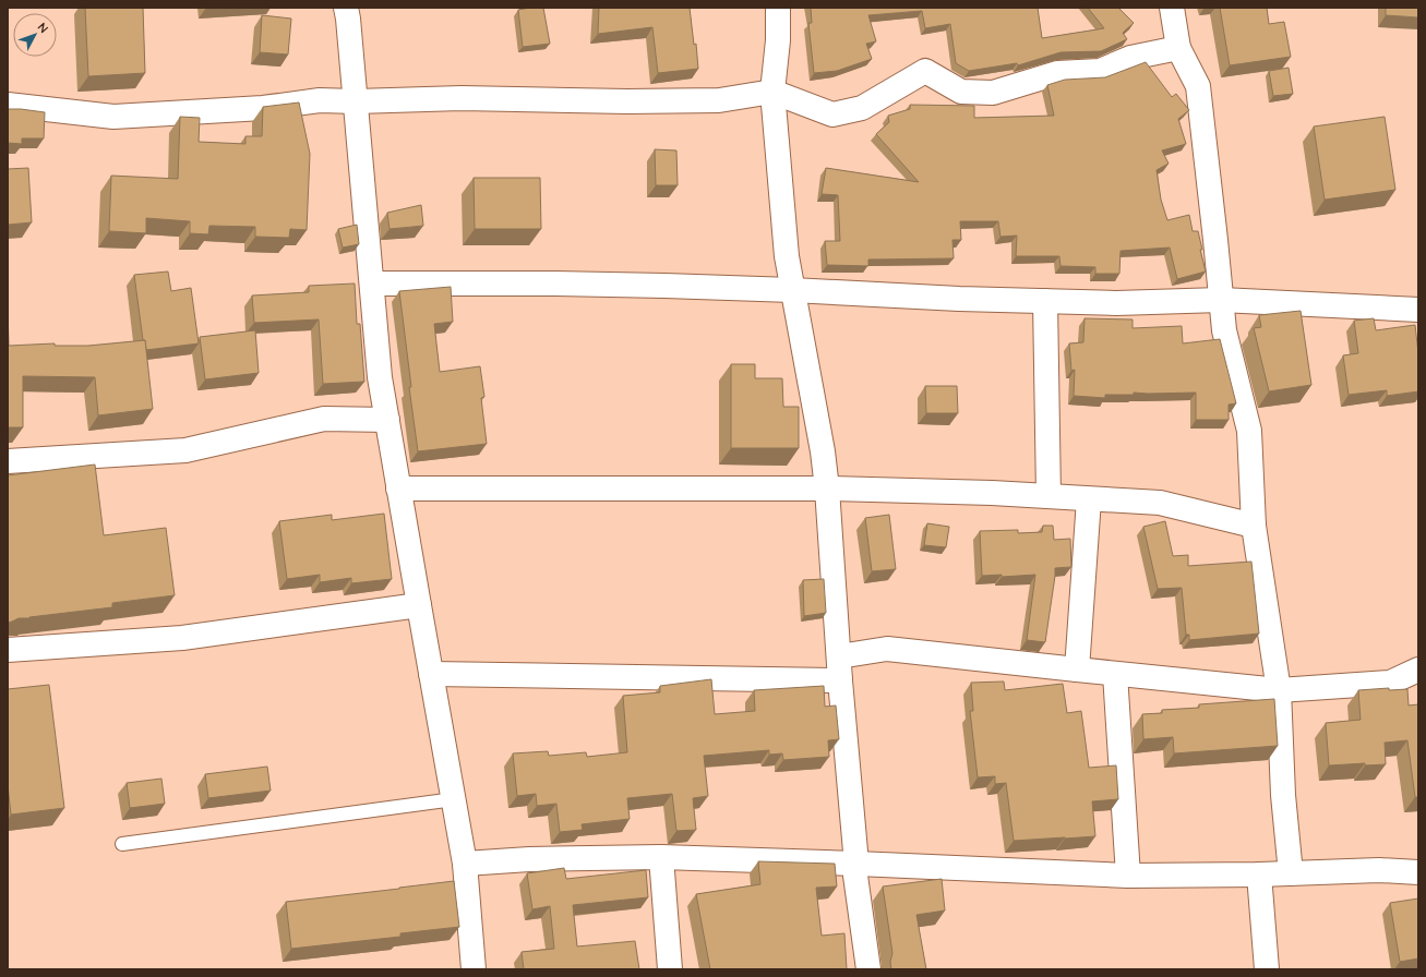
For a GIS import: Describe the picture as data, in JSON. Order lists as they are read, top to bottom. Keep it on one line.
{"north":"top right"}
